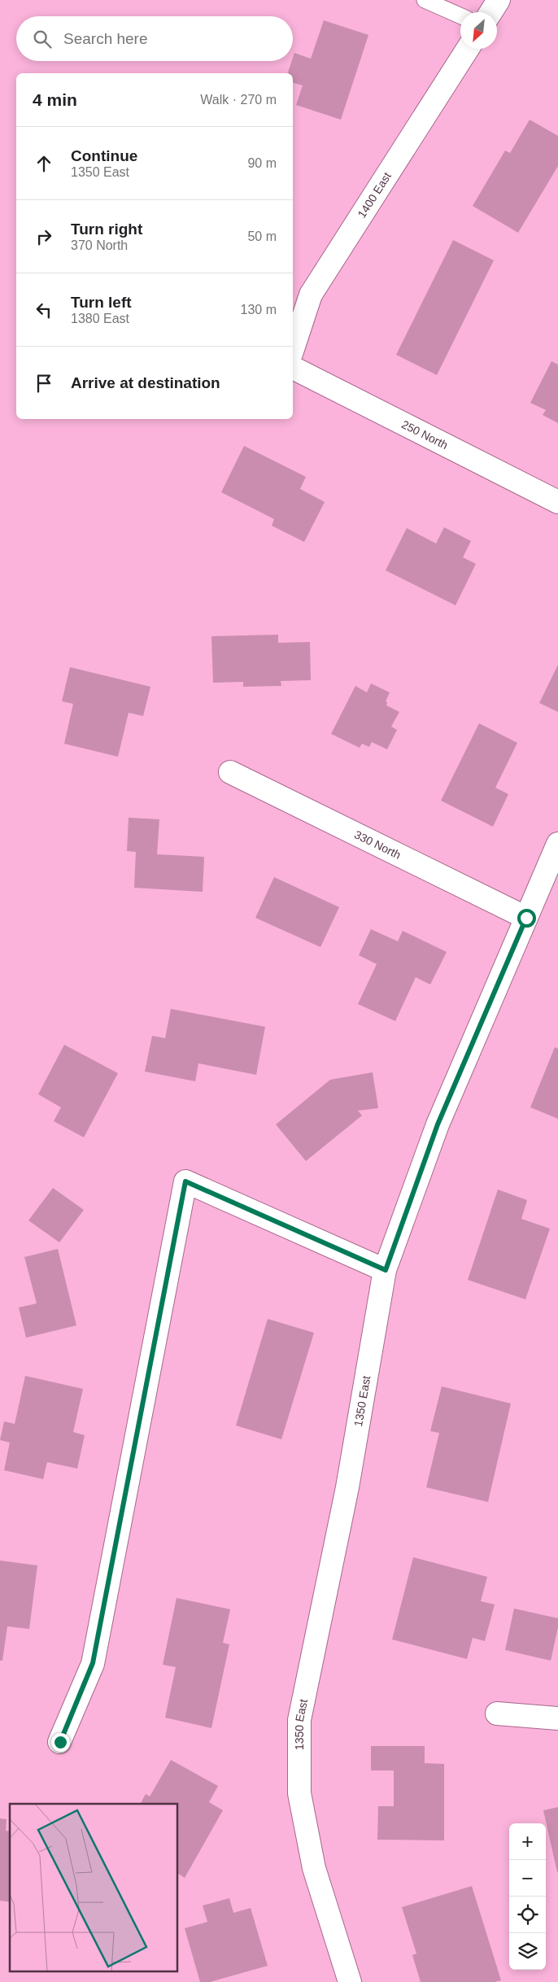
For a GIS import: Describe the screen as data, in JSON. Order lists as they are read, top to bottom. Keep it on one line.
{"streets":{"street":["1400 East","250 North","330 North","1350 East"]},"crossings":[["330 North","1350 East"]],"north":"bottom left","page":{"search":"Search here","heading":["4 min","Walk · 270 m"],"list":[["Continue","1350 East","90 m"],["Turn right","370 North","50 m"],["Turn left","1380 East","130 m"],"Arrive at destination"],"map_buttons":["+","−"]}}
